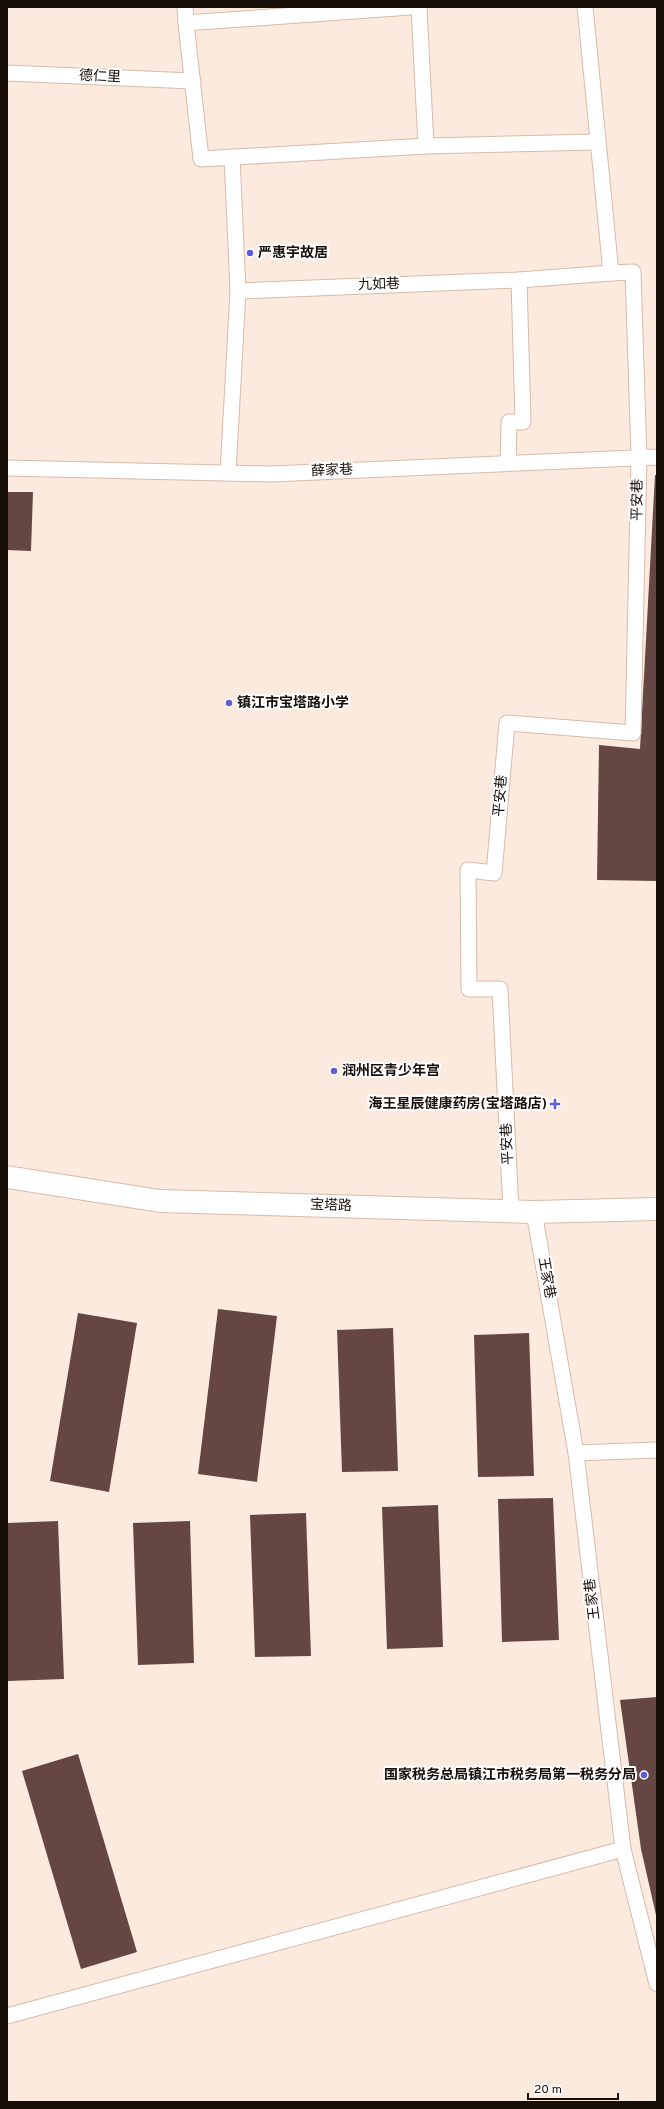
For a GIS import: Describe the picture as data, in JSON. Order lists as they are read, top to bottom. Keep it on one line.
{"streets":{"main road":["宝塔路"],"lane":["德仁里","九如巷","薛家巷","平安巷","王家巷"]},"crossings":[["九如巷","薛家巷"],["九如巷","平安巷"],["薛家巷","平安巷"],["平安巷","宝塔路"],["宝塔路","王家巷"]],"places":{"other":["严惠宇故居","镇江市宝塔路小学","润州区青少年宫","国家税务总局镇江市税务局第一税务分局"],"health":["海王星辰健康药房(宝塔路店)"]},"scale_bar":"20 m"}
